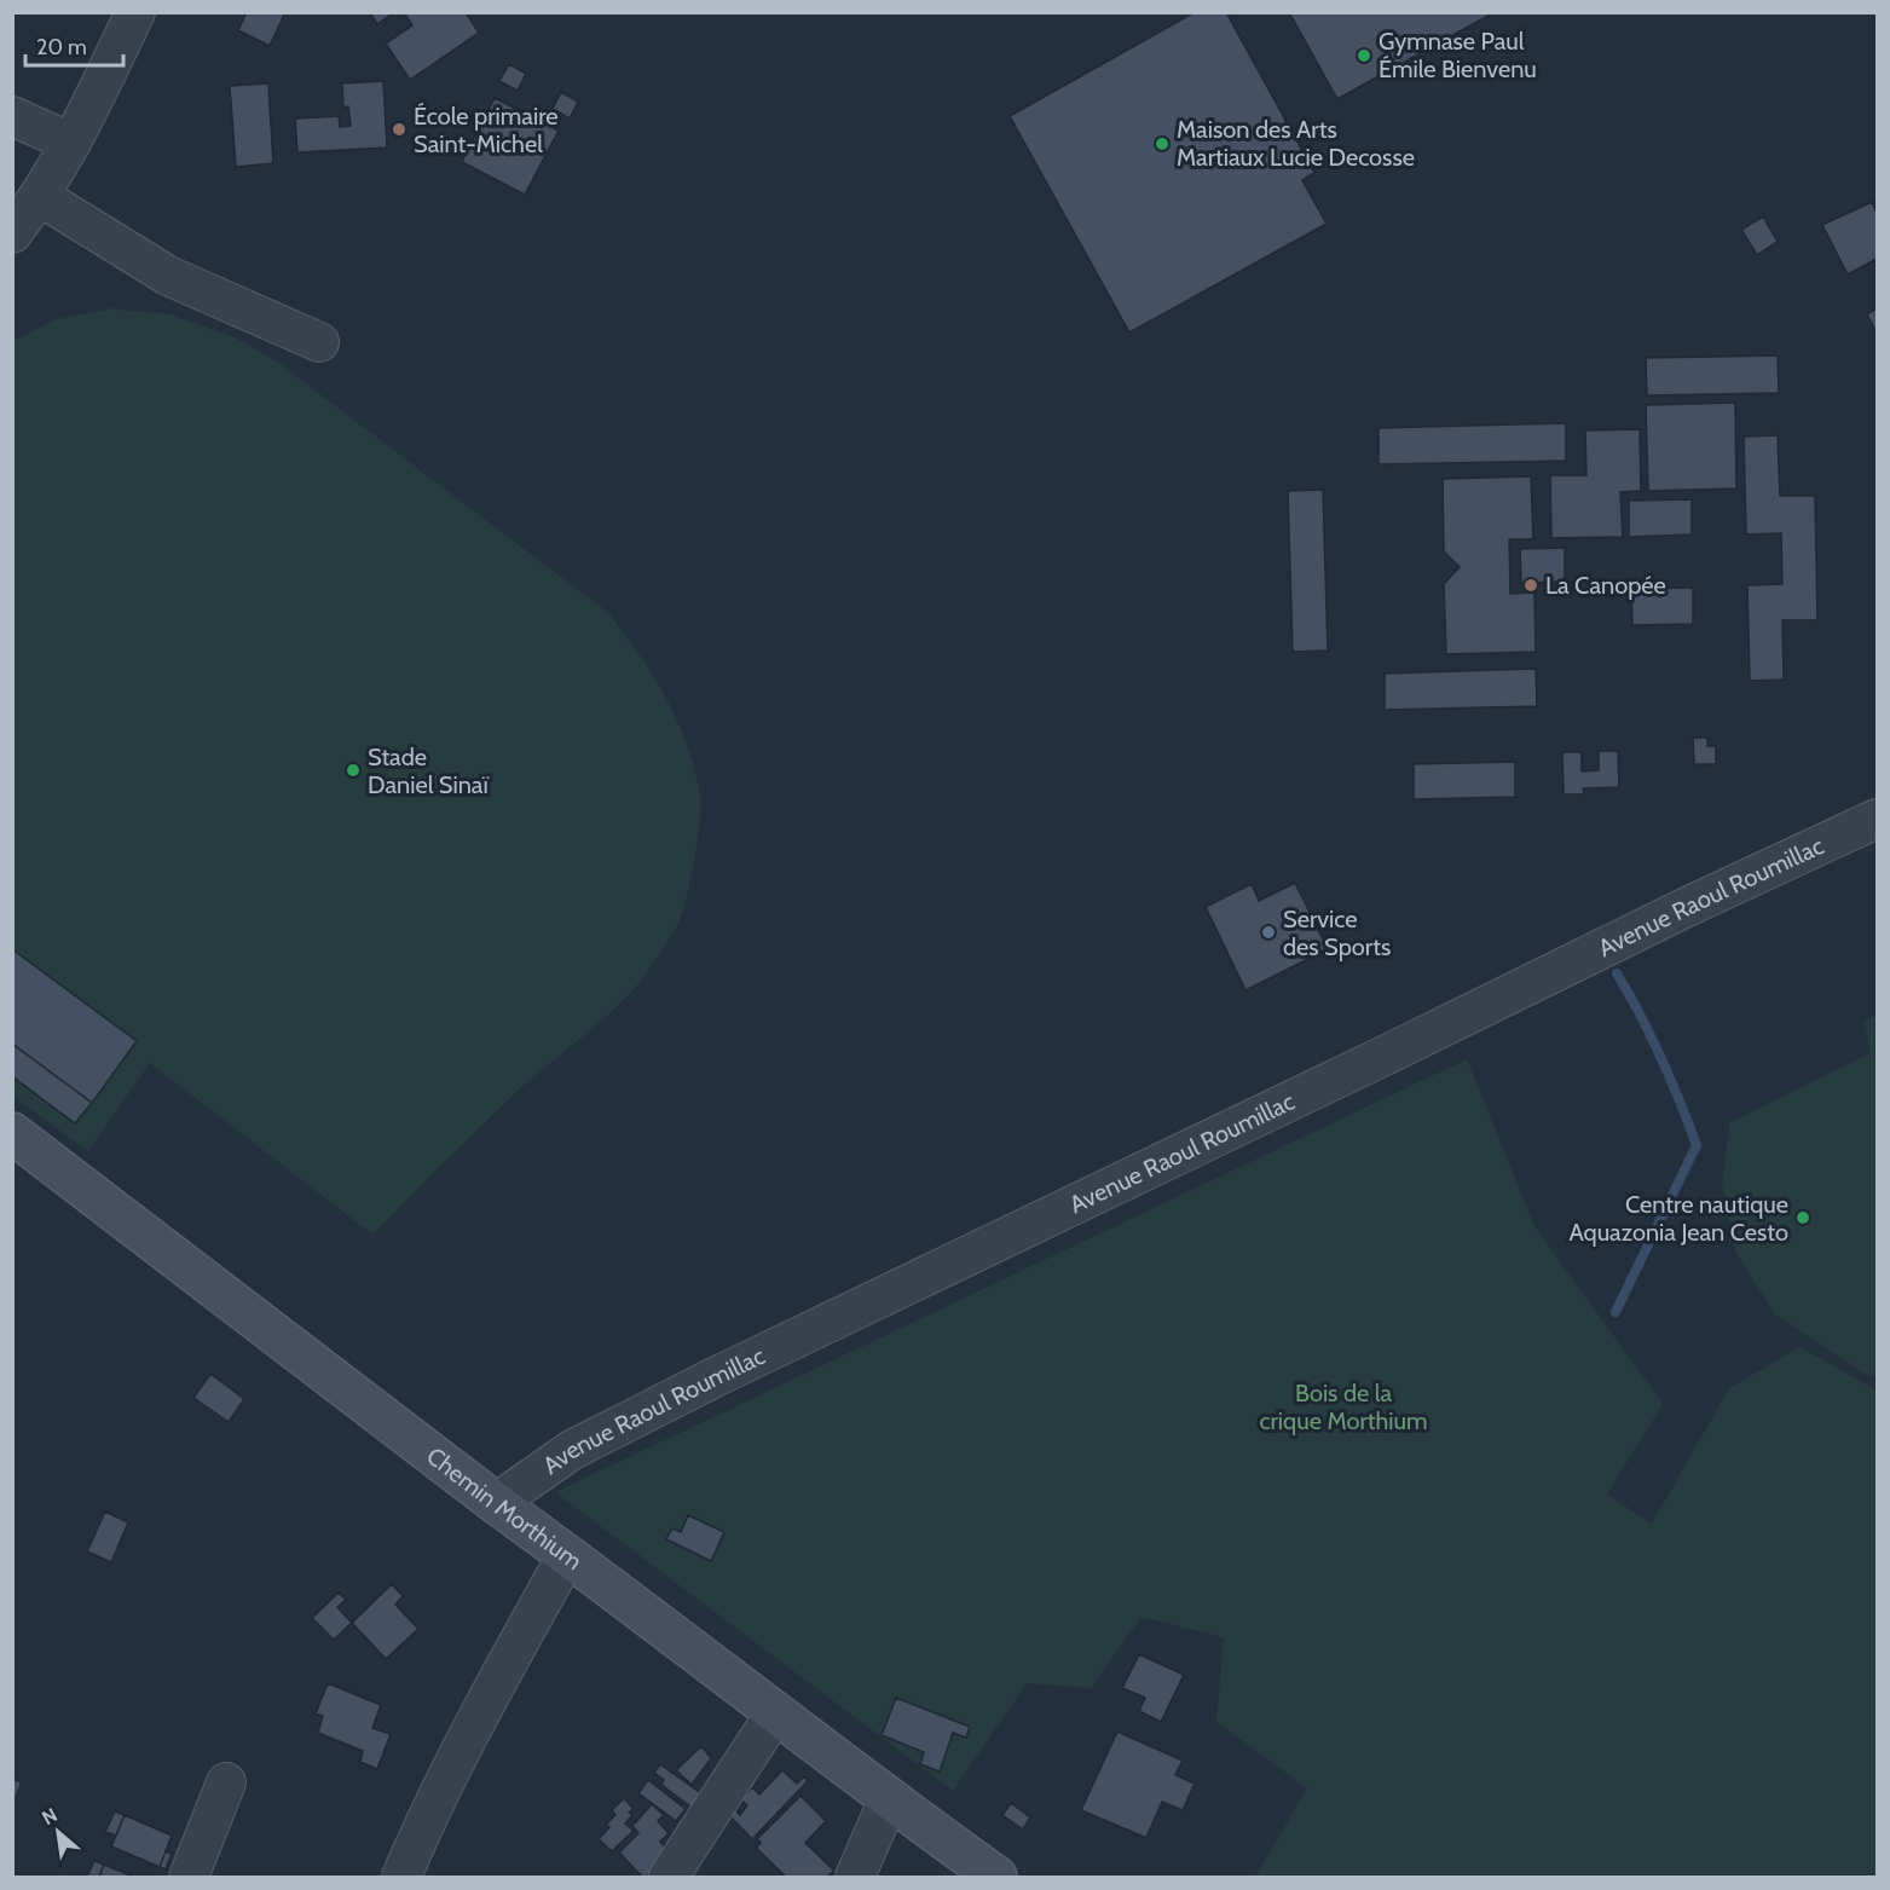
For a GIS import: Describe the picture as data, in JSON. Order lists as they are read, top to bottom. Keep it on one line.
{"streets":{"street":["Avenue Raoul Roumillac","Chemin Morthium"]},"crossings":[["Avenue Raoul Roumillac","Chemin Morthium"]],"parks":["Bois de la crique Morthium"],"places":["Gymnase Paul Émile Bienvenu","École primaire Saint-Michel","Maison des Arts Martiaux Lucie Decosse","La Canopée","Stade Daniel Sinaï","Service des Sports","Centre nautique Aquazonia Jean Cesto"],"scale_bar":"20 m","north":"top left"}
